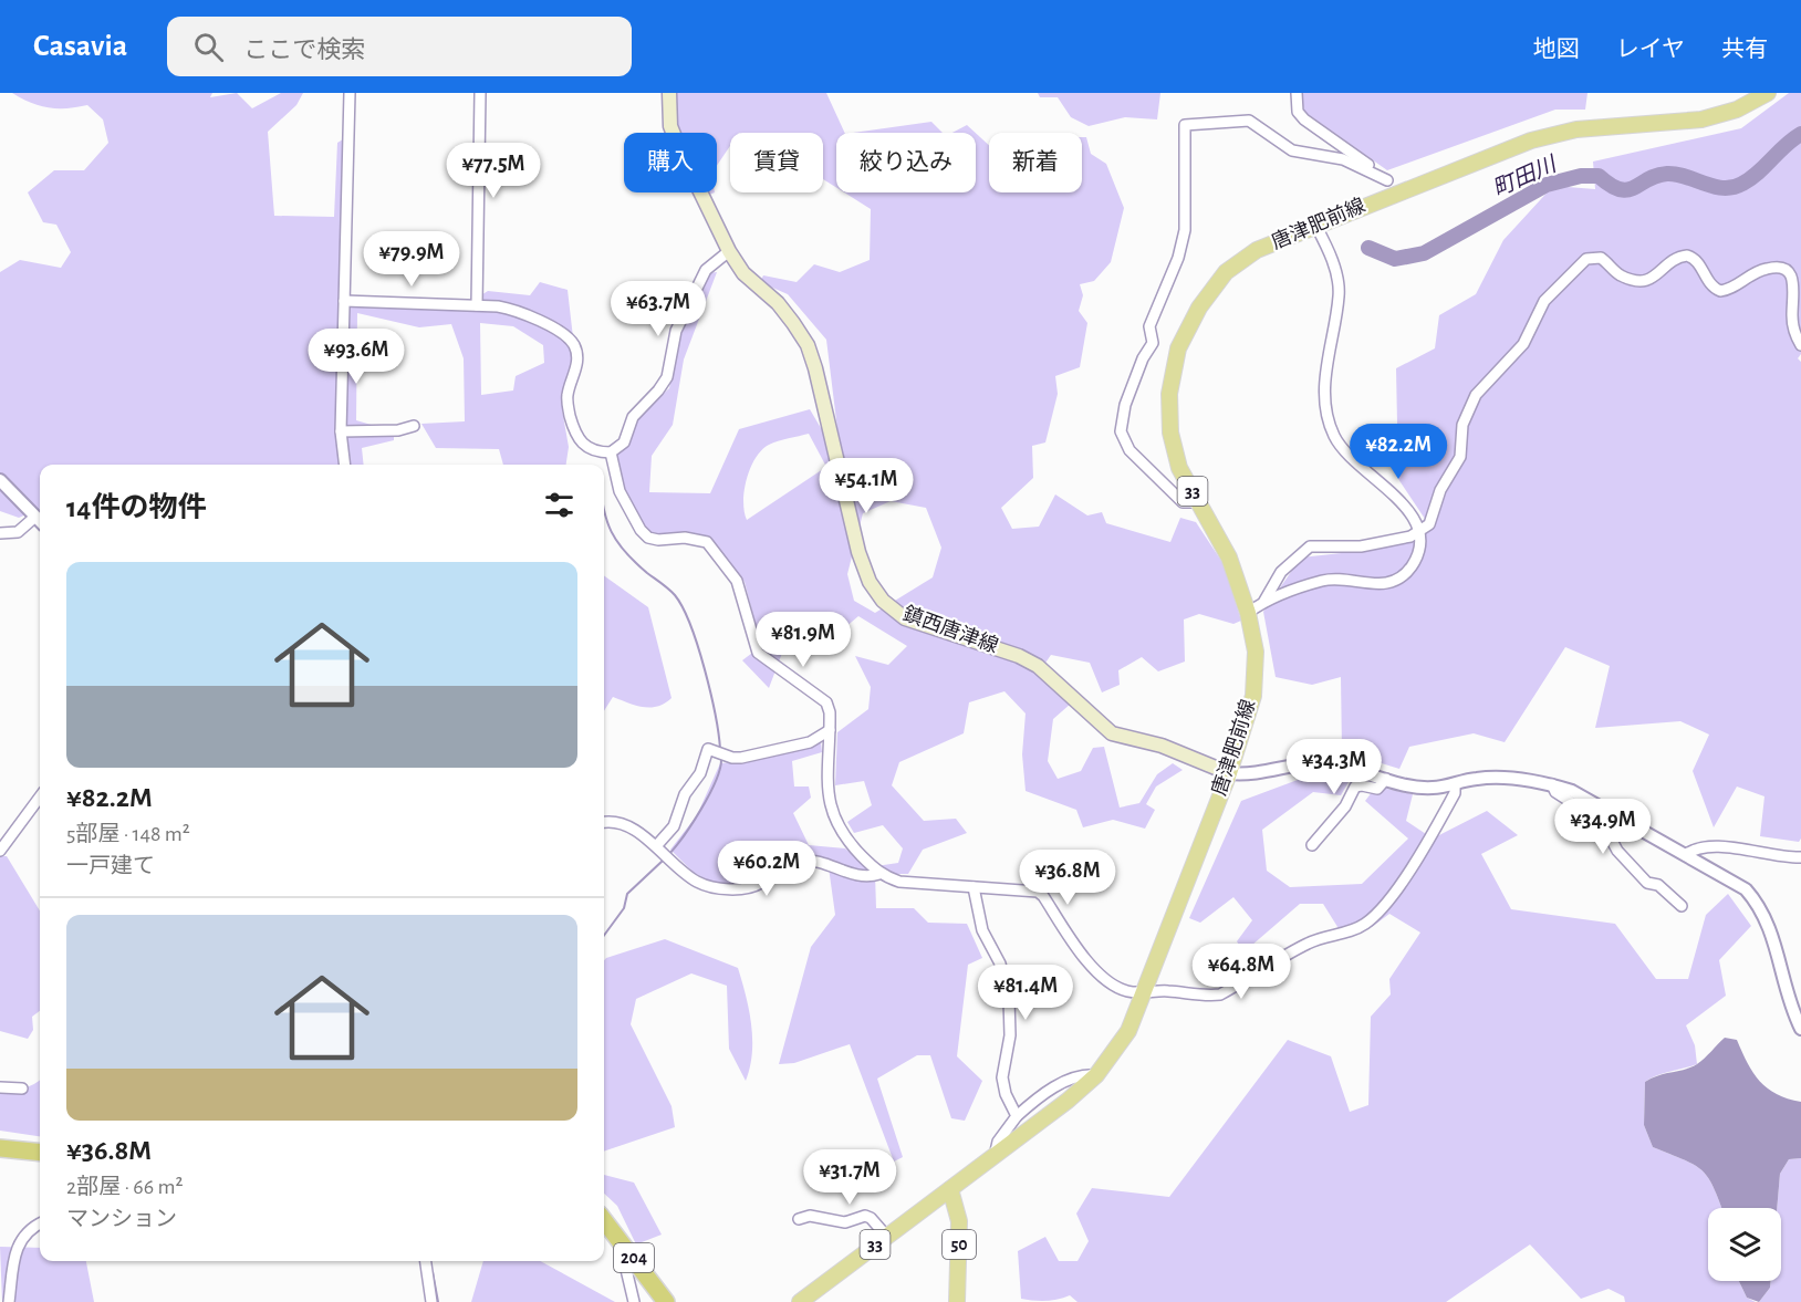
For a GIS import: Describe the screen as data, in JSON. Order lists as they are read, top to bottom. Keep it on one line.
{"streets":{"highway":["204"],"main road":["唐津肥前線","33","鎮西唐津線","50"]},"crossings":[["唐津肥前線","鎮西唐津線"],["唐津肥前線","50"]],"water":["町田川"],"page":{"header":"Casavia","search":"ここで検索","nav":["地図","レイヤ","共有"],"chip":["購入","賃貸","絞り込み","新着"],"price":["¥77.5M","¥79.9M","¥63.7M","¥93.6M","¥82.2M","¥54.1M","¥81.9M","¥34.3M","¥34.9M","¥60.2M","¥36.8M","¥64.8M","¥81.4M","¥31.7M"],"heading":"14件の物件","list":[{"name":"¥82.2M","note":"5部屋 · 148 m² · 一戸建て"},{"name":"¥36.8M","note":"2部屋 · 66 m² · マンション"}]}}
